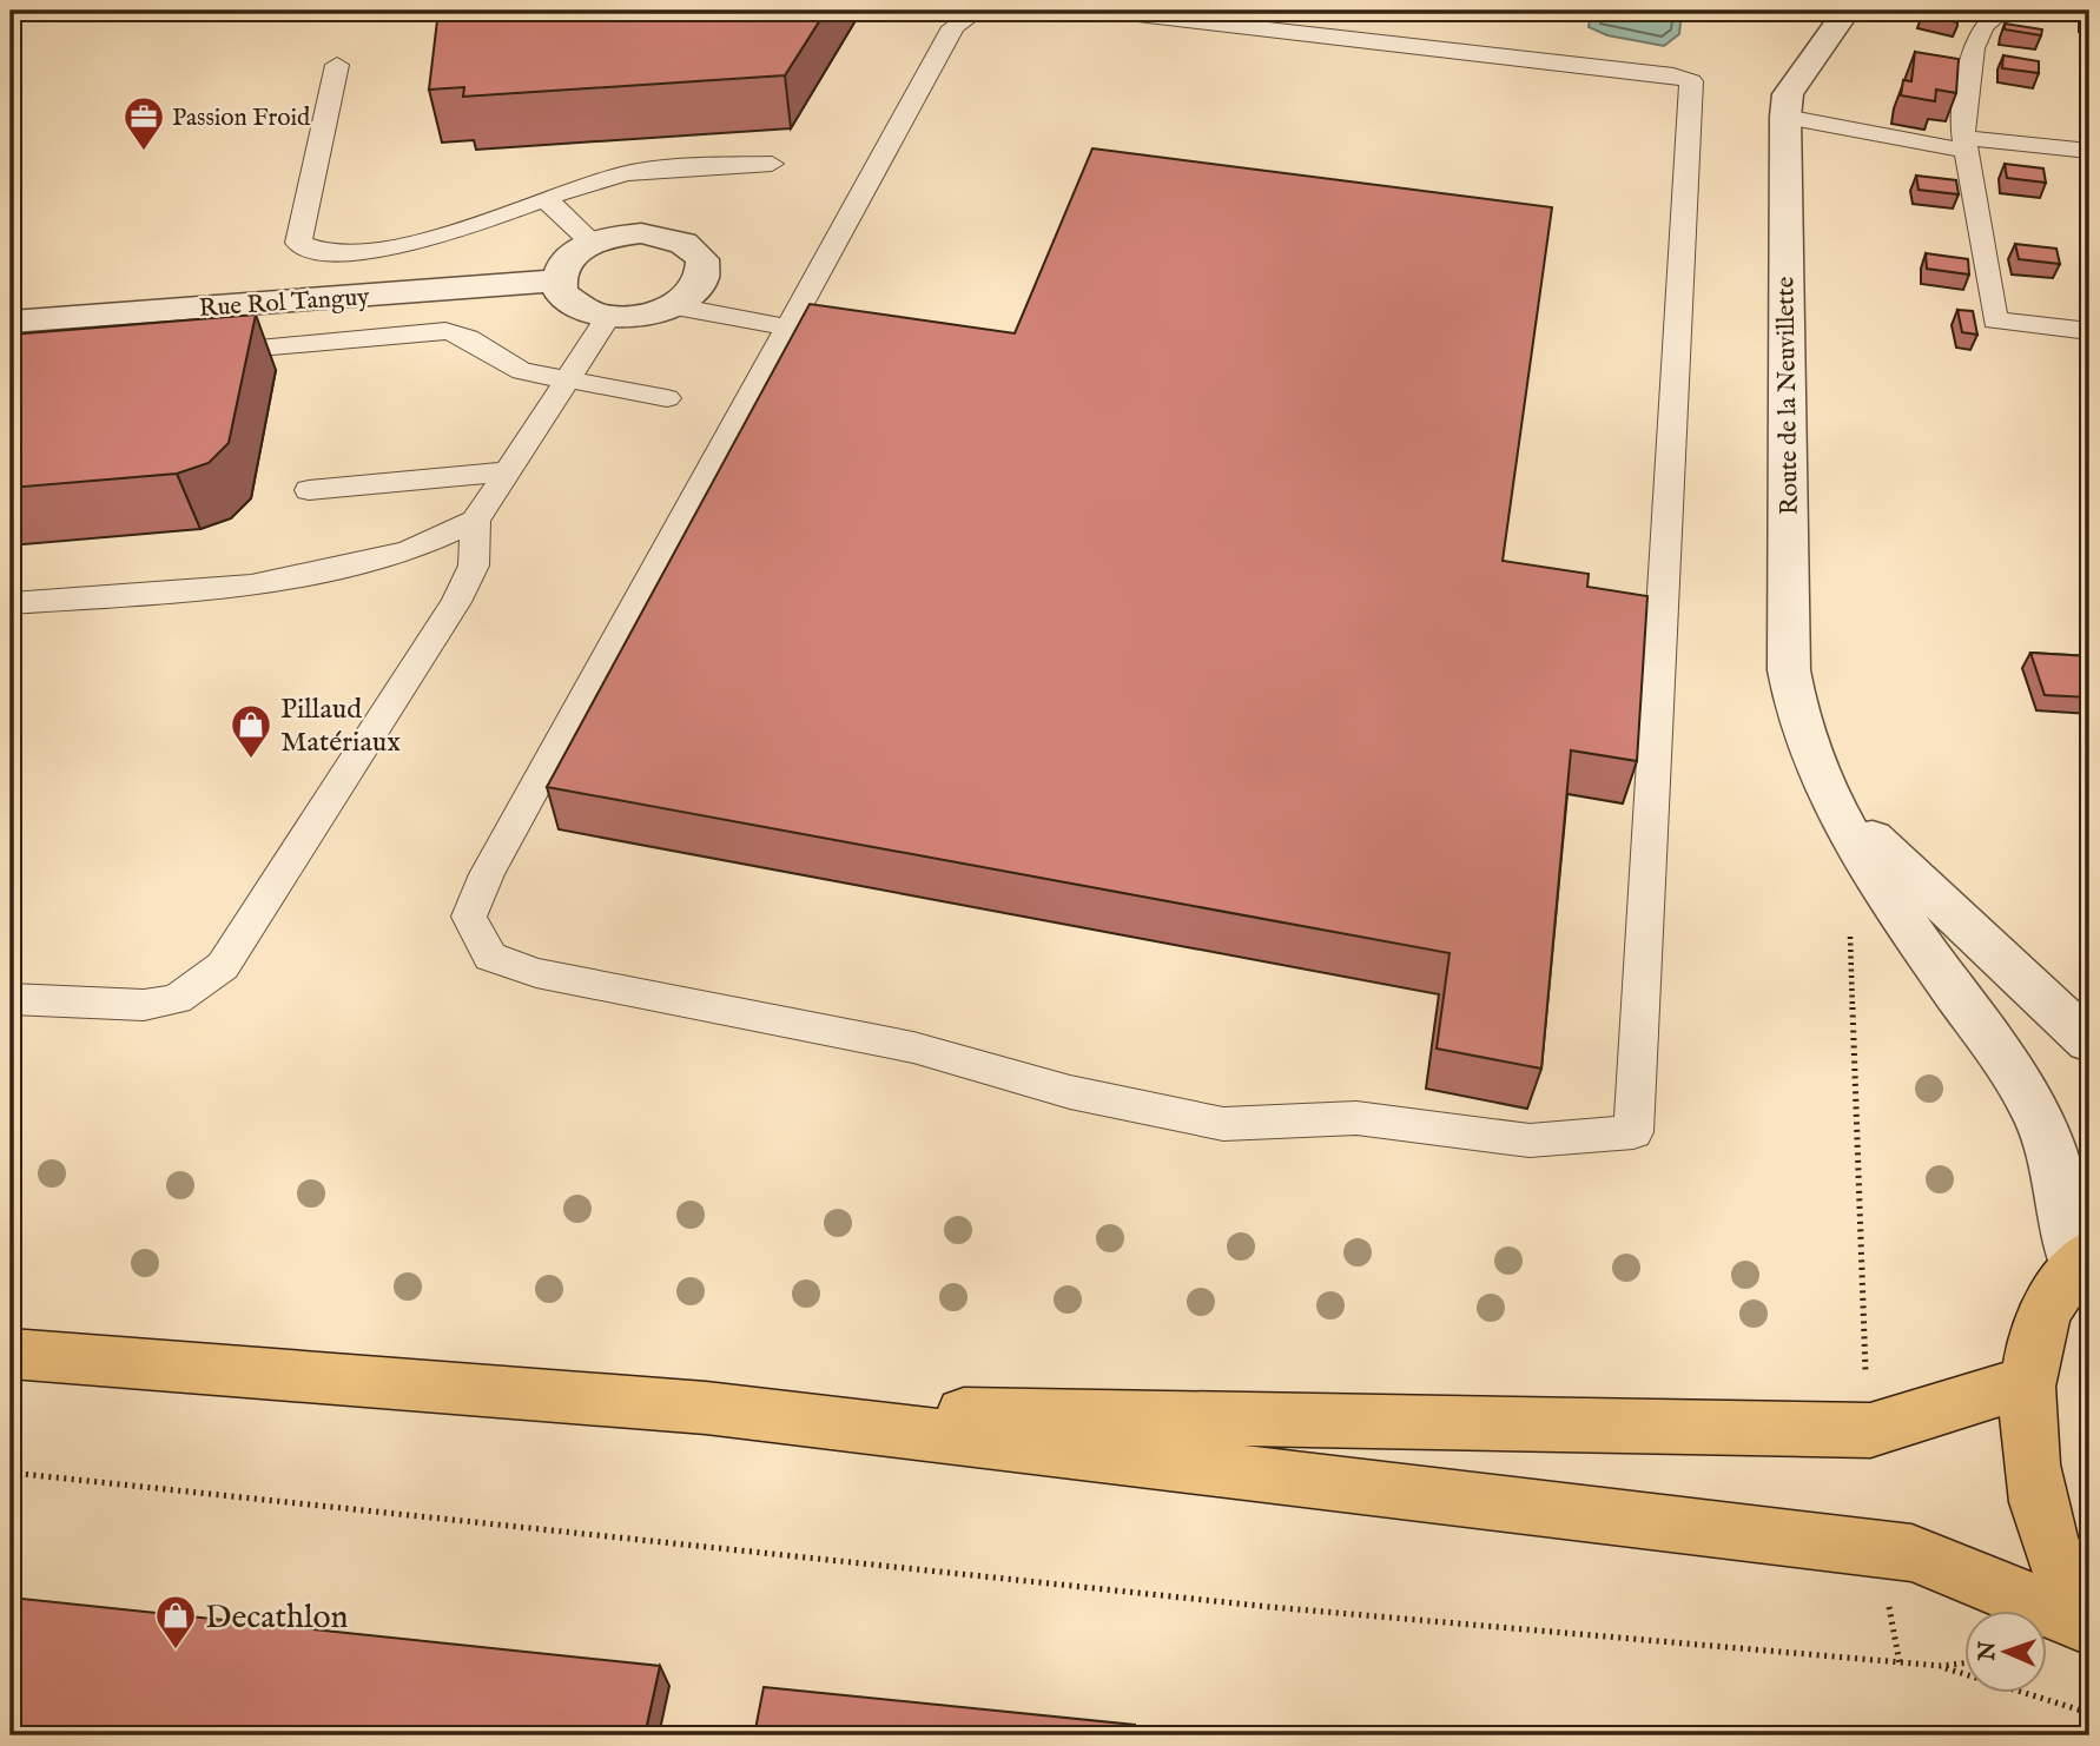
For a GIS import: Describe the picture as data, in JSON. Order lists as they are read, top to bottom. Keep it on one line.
{"streets":{"street":["Rue Rol Tanguy","Route de la Neuvillette"]},"places":{"office":["Passion Froid"],"shop":["Pillaud Matériaux","Decathlon"]},"north":"left"}
